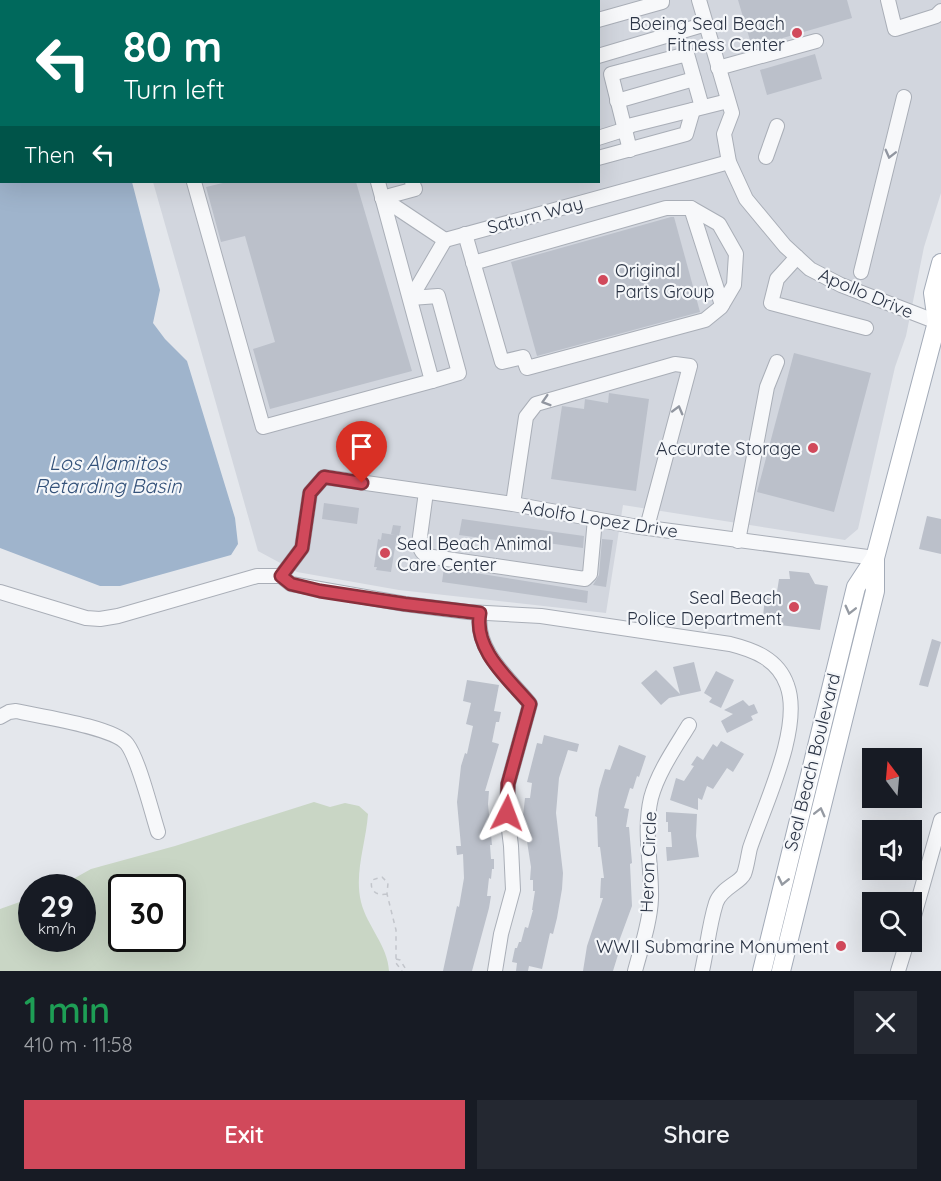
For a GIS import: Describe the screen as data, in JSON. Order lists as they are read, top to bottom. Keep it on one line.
{"streets":{"main road":["Seal Beach Boulevard"],"street":["Saturn Way","Apollo Drive","Adolfo Lopez Drive","Heron Circle"]},"crossings":[["Saturn Way","Apollo Drive"],["Apollo Drive","Seal Beach Boulevard"],["Adolfo Lopez Drive","Seal Beach Boulevard"]],"water":["Los Alamitos Retarding Basin"],"places":["Boeing Seal Beach Fitness Center","Original Parts Group","Accurate Storage","Seal Beach Animal Care Center","Seal Beach Police Department","WWII Submarine Monument"],"north":"top","page":{"turn":["80 m","Turn left"],"then":"Then","speed":"29 km/h","limit":"30","heading":["1 min","410 m · 11:58"],"buttons":["Exit","Share"]}}
